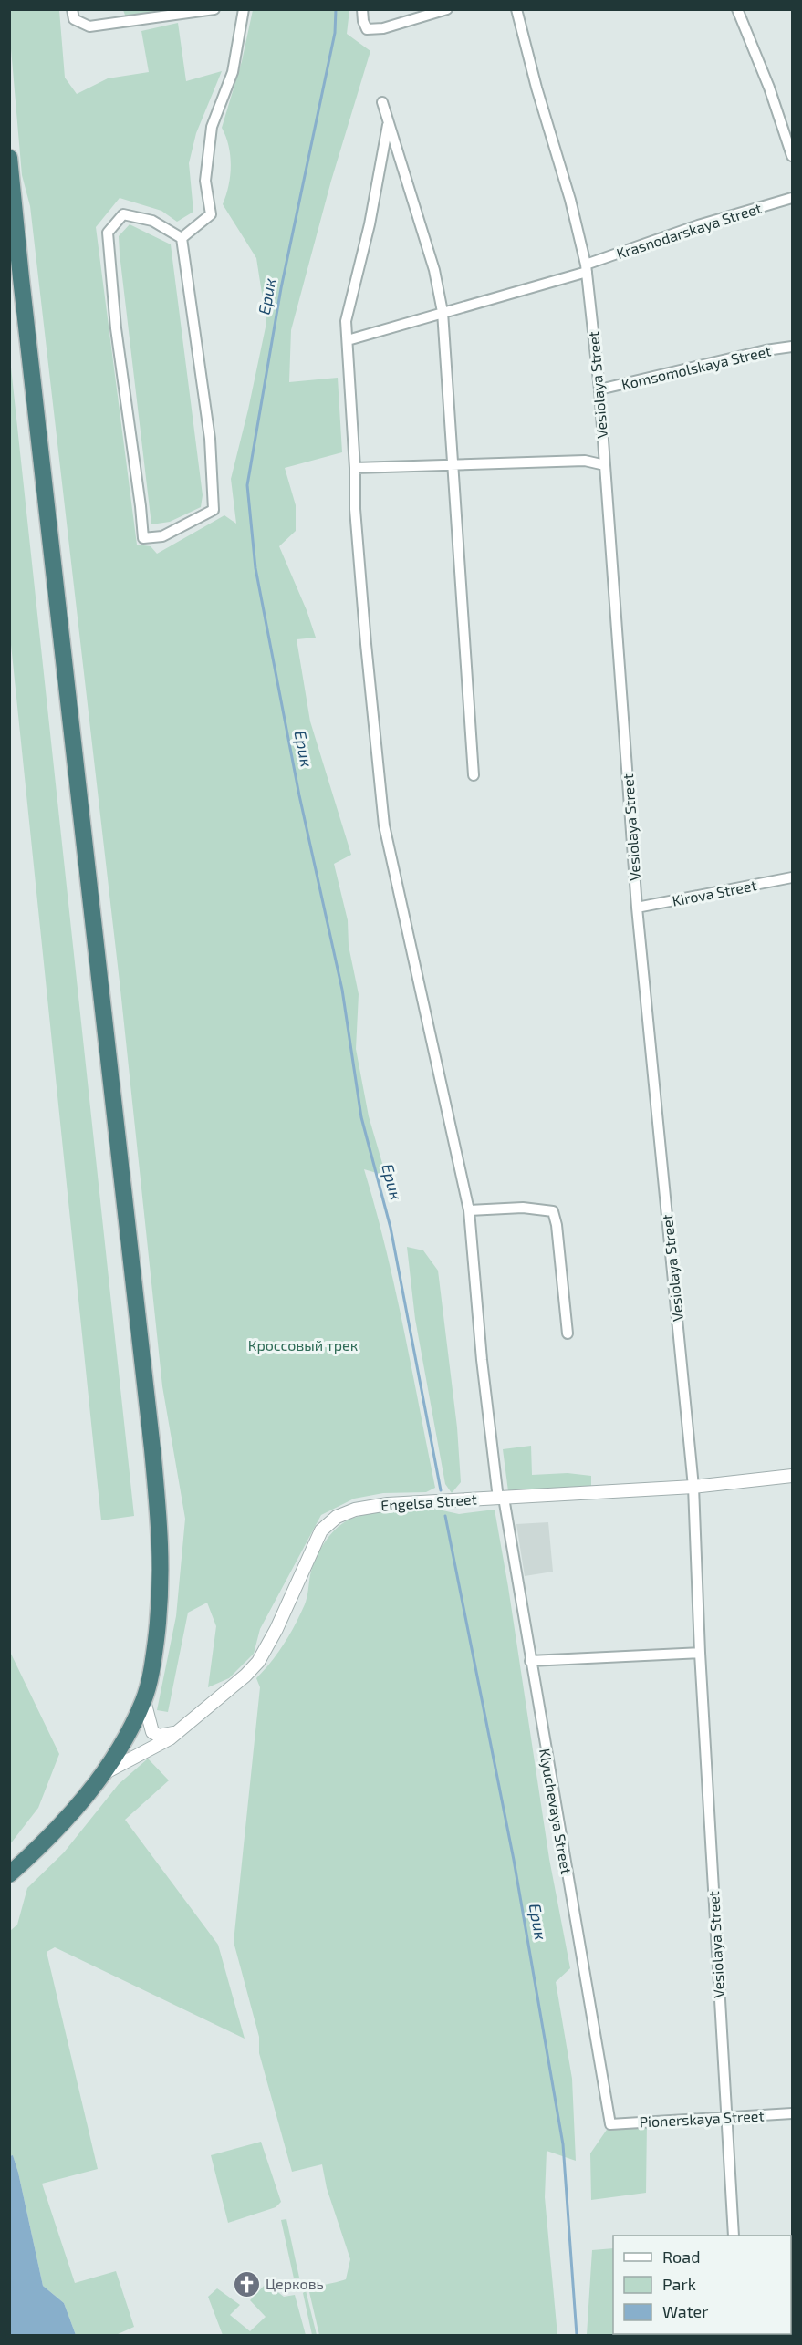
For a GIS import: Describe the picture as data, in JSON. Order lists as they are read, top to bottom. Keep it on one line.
{"streets":{"street":["Krasnodarskaya Street","Komsomolskaya Street","Vesiolaya Street","Kirova Street","Engelsa Street","Klyuchevaya Street","Pionerskaya Street"]},"crossings":[["Krasnodarskaya Street","Vesiolaya Street"],["Krasnodarskaya Street","Klyuchevaya Street"],["Komsomolskaya Street","Vesiolaya Street"],["Vesiolaya Street","Kirova Street"],["Vesiolaya Street","Engelsa Street"],["Vesiolaya Street","Pionerskaya Street"],["Engelsa Street","Klyuchevaya Street"],["Klyuchevaya Street","Pionerskaya Street"]],"water":["Ерик"],"parks":["Кроссовый трек"],"places":{"church":["Церковь"]},"legend":["Road","Park","Water"]}
